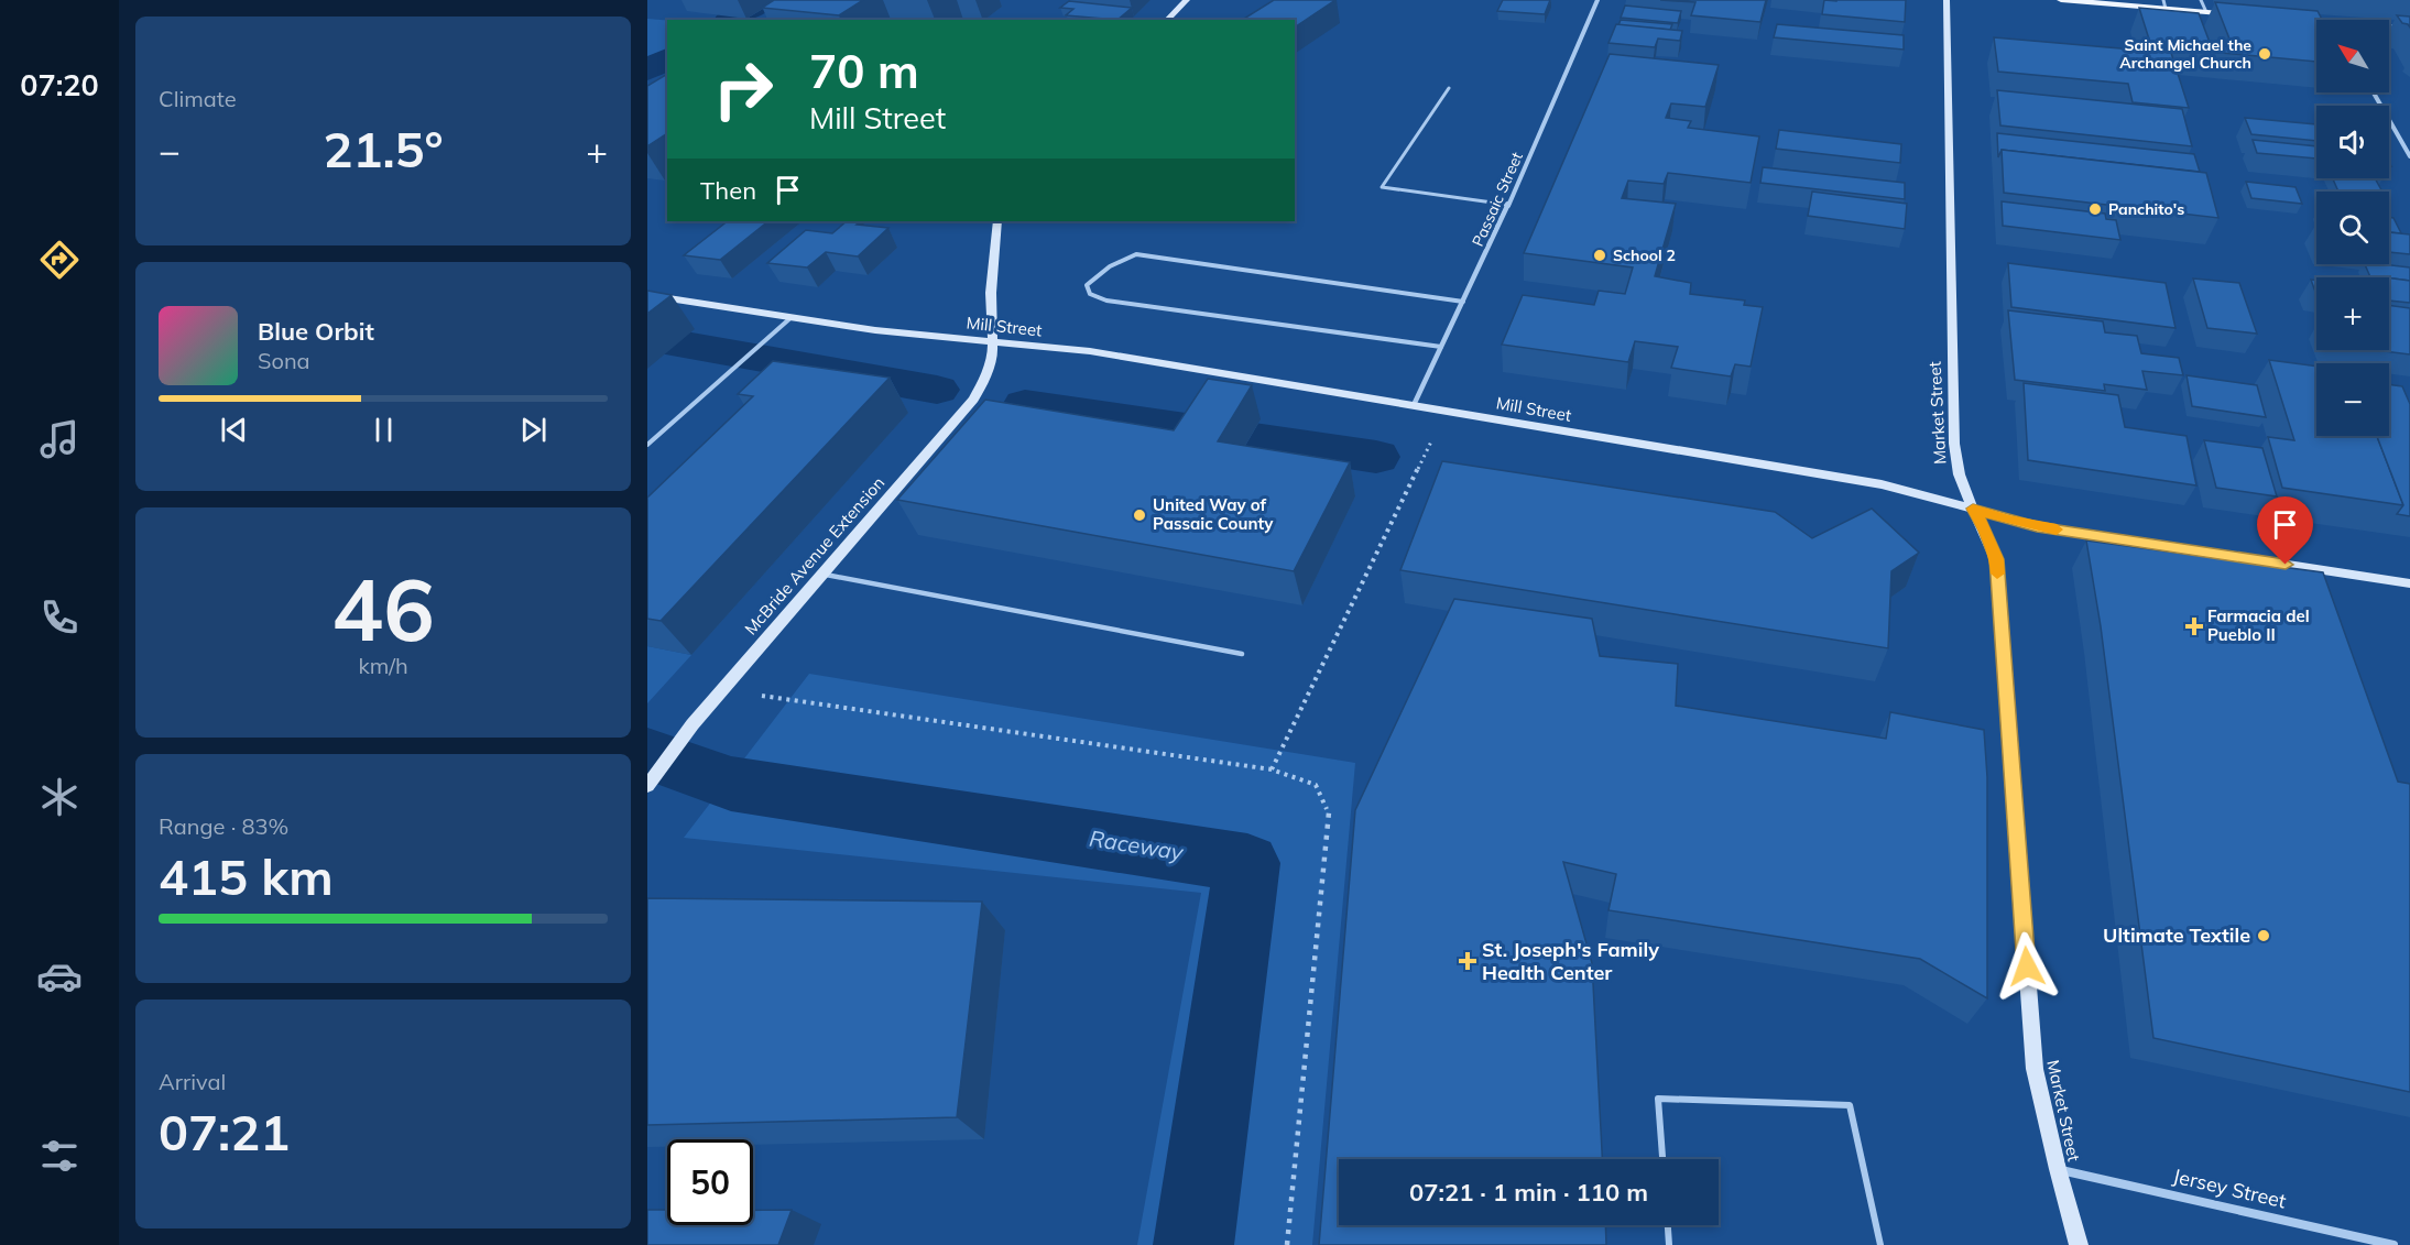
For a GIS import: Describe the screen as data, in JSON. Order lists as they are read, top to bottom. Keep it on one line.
{"streets":{"street":["Passaic Street","Mill Street","Market Street","McBride Avenue Extension","Jersey Street"]},"crossings":[["Passaic Street","Mill Street"],["Mill Street","Market Street"],["Mill Street","McBride Avenue Extension"],["Market Street","Jersey Street"]],"water":["Raceway"],"places":{"other":["Saint Michael the Archangel Church","Panchito's","School 2","United Way of Passaic County","Ultimate Textile"],"health":["Farmacia del Pueblo II","St. Joseph's Family Health Center"]},"north":"top left","page":{"tabs":"07:20","tile":["Climate",["46","km/h"],["Range · 83%","415 km"],["Arrival","07:21"]],"map_buttons":["+","−"],"turn":["70 m","Mill Street"],"heat":["−","21.5°","+"],"then":"Then","song":["Blue Orbit","Sona"],"limit":"50","trip":"07:21 · 1 min · 110 m"}}
